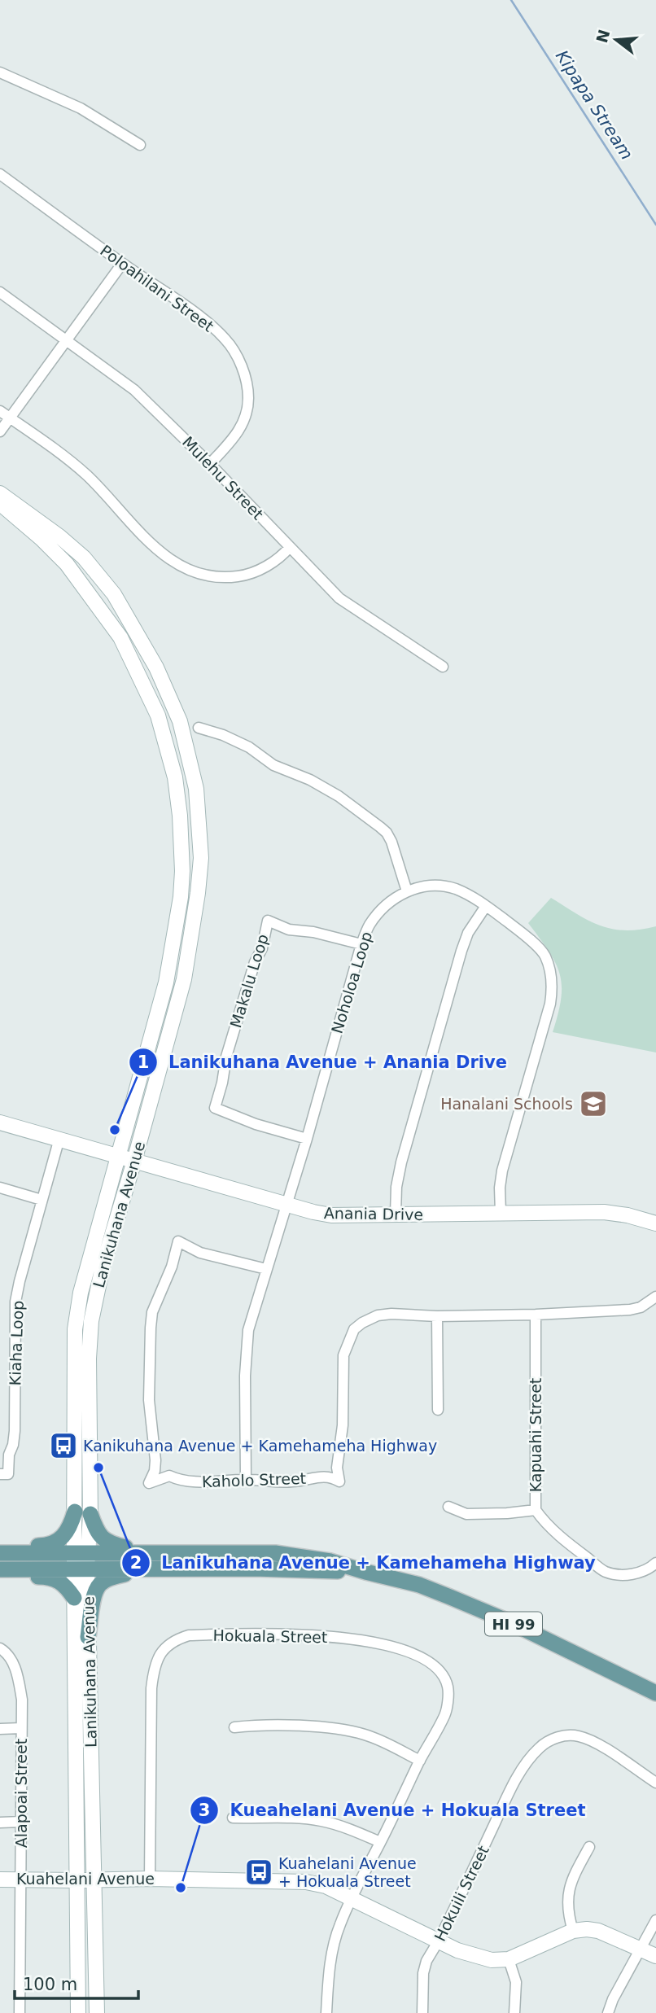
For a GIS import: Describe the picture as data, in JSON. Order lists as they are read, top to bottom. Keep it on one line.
{"streets":{"main road":["HI 99"],"street":["Poloahilani Street","Mulehu Street","Makalu Loop","Noholoa Loop","Anania Drive","Lanikuhana Avenue","Kiaha Loop","Kapuahi Street","Kaholo Street","Hokuala Street","Alapoai Street","Kuahelani Avenue","Hokuili Street"]},"crossings":[["Poloahilani Street","Mulehu Street"],["Makalu Loop","Noholoa Loop"],["Noholoa Loop","Anania Drive"],["Noholoa Loop","Kaholo Street"],["Anania Drive","Lanikuhana Avenue"],["Anania Drive","Kiaha Loop"],["Lanikuhana Avenue","HI 99"],["Lanikuhana Avenue","Kuahelani Avenue"],["Kapuahi Street","Kaholo Street"],["Hokuala Street","Kuahelani Avenue"],["Alapoai Street","Kuahelani Avenue"],["Kuahelani Avenue","Hokuili Street"]],"water":["Kipapa Stream"],"places":{"school or university":["Hanalani Schools"],"other":["Lanikuhana Avenue + Anania Drive","Lanikuhana Avenue + Kamehameha Highway","Kueahelani Avenue + Hokuala Street"],"bus stop":["Kanikuhana Avenue + Kamehameha Highway","Kuahelani Avenue + Hokuala Street"]},"scale_bar":"100 m","north":"left"}
